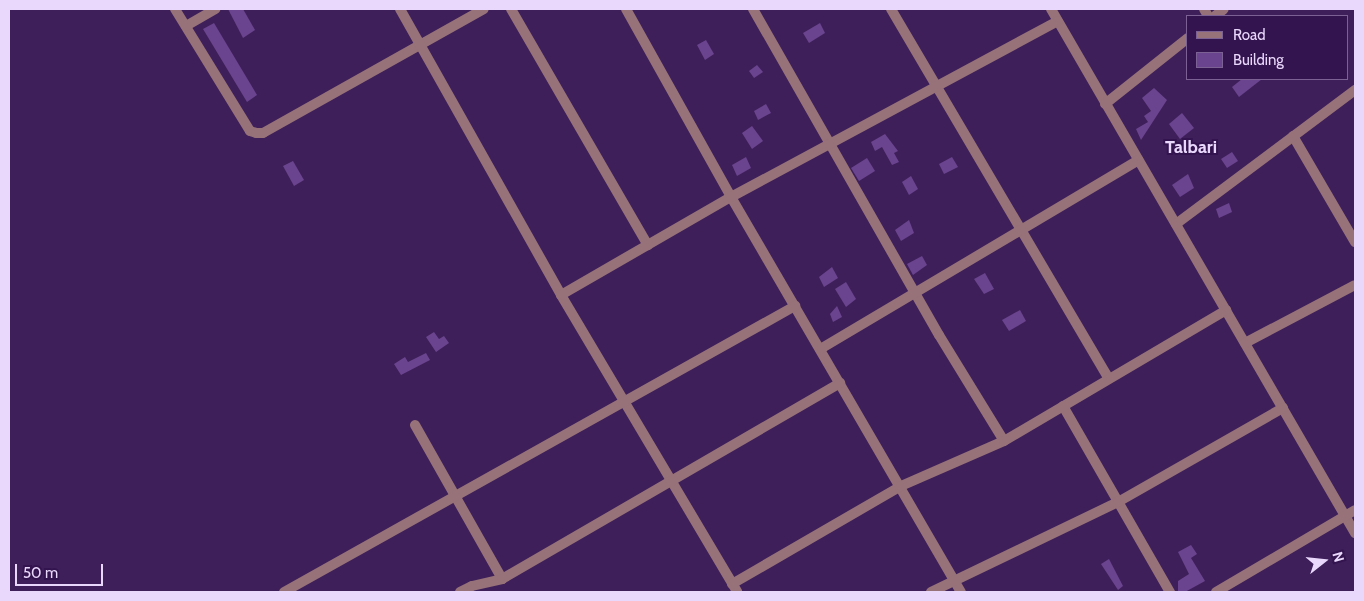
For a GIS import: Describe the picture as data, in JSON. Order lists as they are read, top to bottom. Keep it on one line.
{"districts":["Talbari"],"legend":["Road","Building"],"scale_bar":"50 m","north":"right"}
